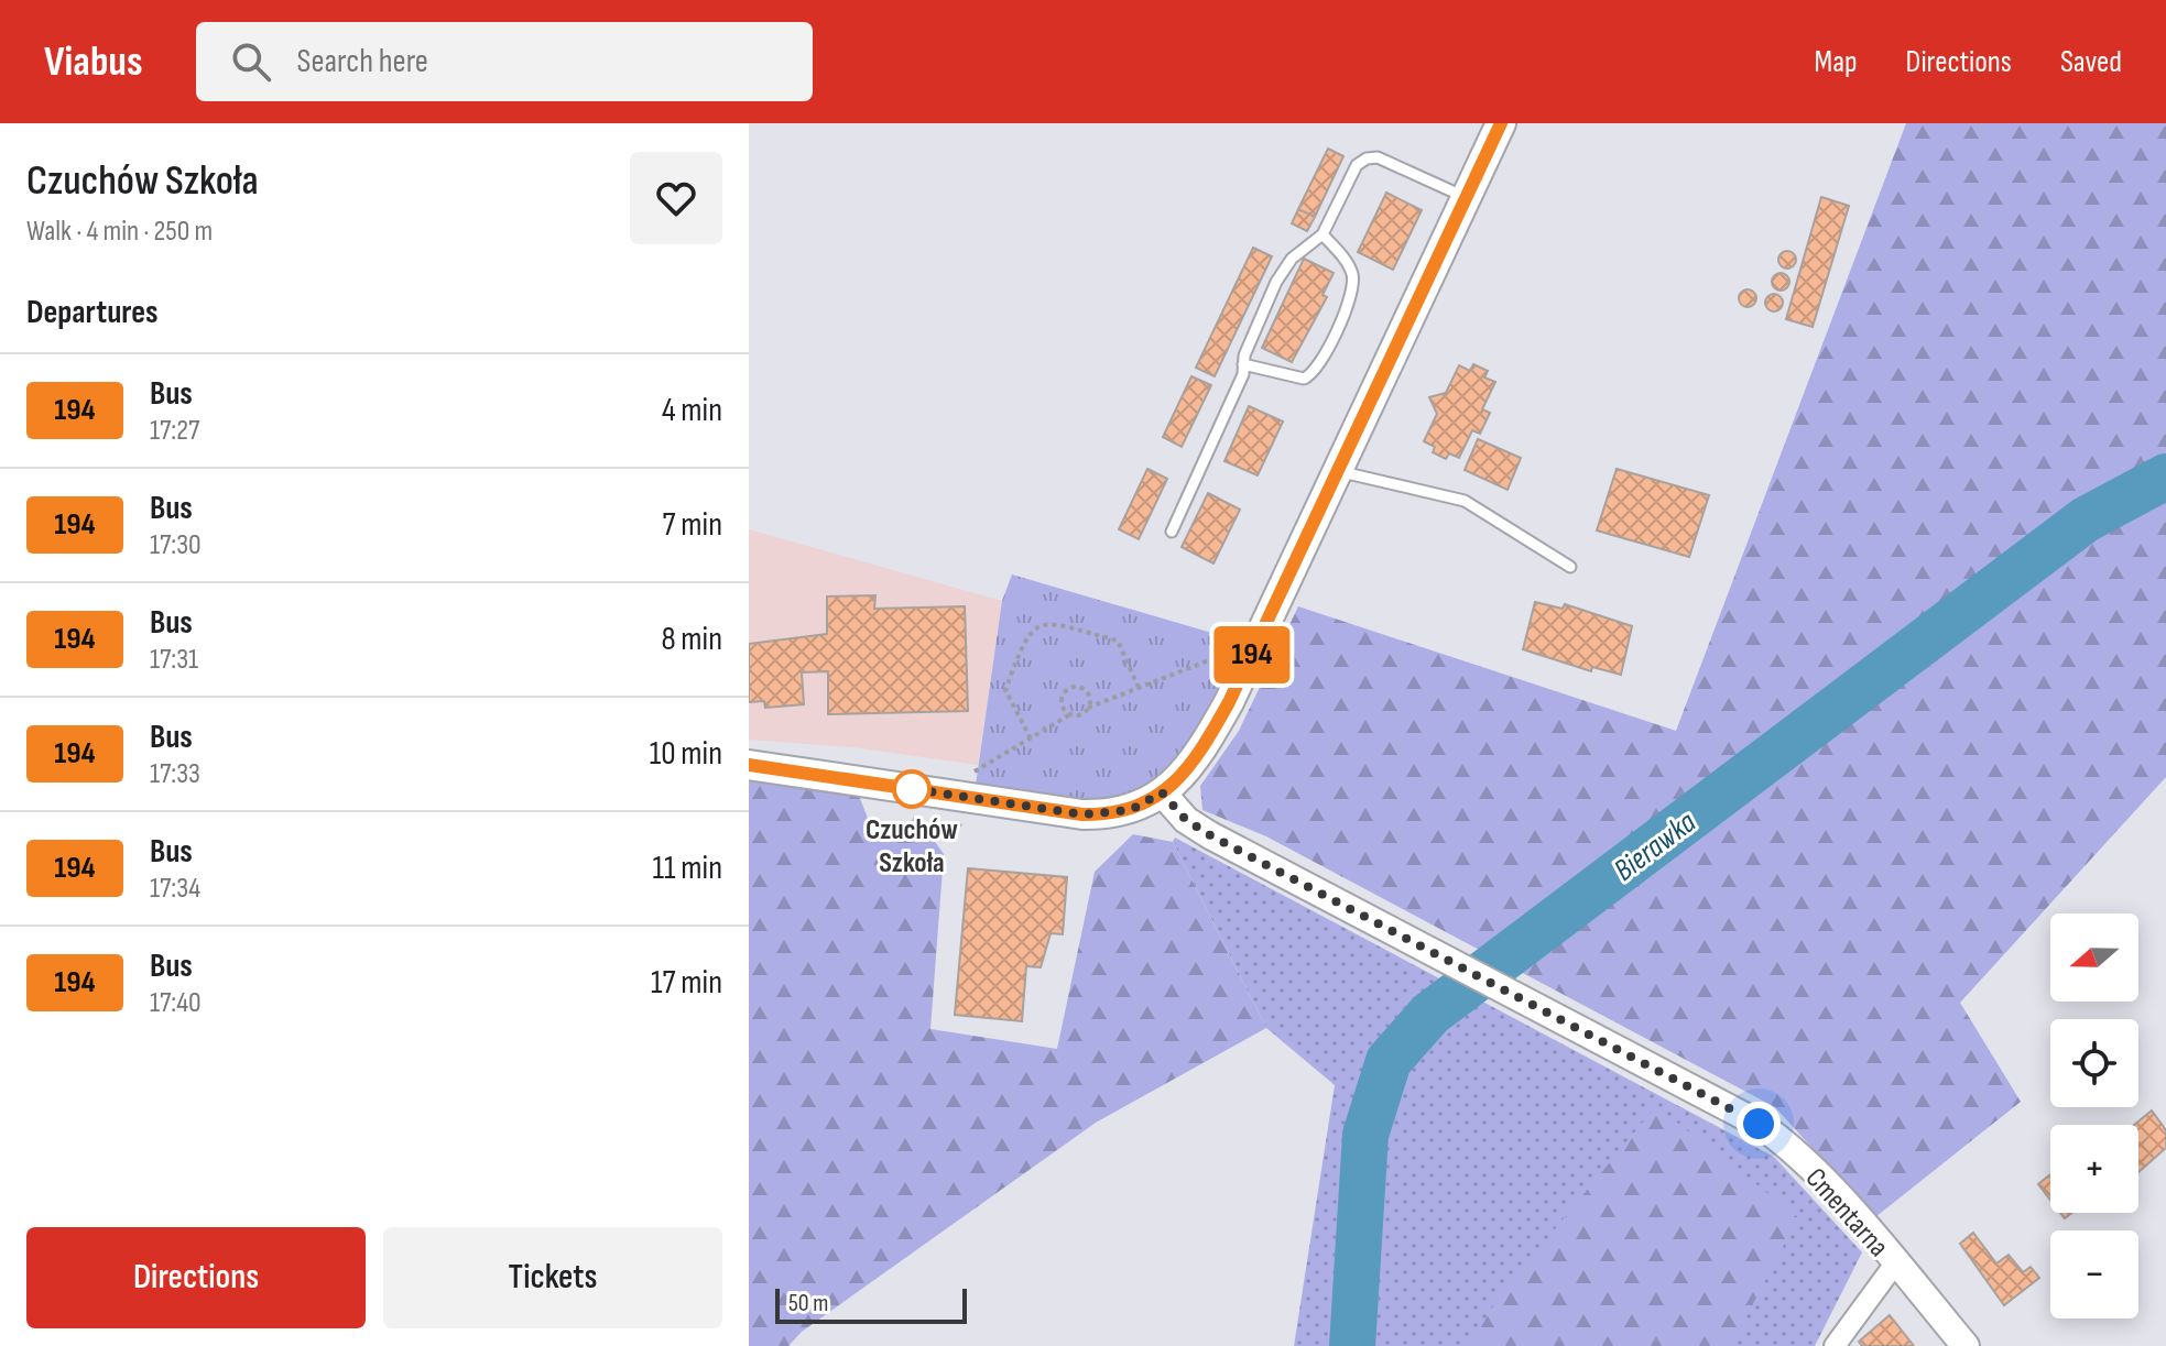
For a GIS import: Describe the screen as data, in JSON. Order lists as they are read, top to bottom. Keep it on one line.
{"streets":{"street":["Cmentarna"]},"water":["Bierawka"],"places":["Czuchów Szkoła"],"lines":["bus line 194"],"scale_bar":"50 m","north":"left","page":{"header":"Viabus","search":"Search here","nav":["Map","Directions","Saved"],"heading":[["Czuchów Szkoła","Walk · 4 min · 250 m"],"Departures"],"on_map":"194","list":[{"mark":"194","name":"Bus","note":"17:27","value":"4 min"},{"mark":"194","name":"Bus","note":"17:30","value":"7 min"},{"mark":"194","name":"Bus","note":"17:31","value":"8 min"},{"mark":"194","name":"Bus","note":"17:33","value":"10 min"},{"mark":"194","name":"Bus","note":"17:34","value":"11 min"},{"mark":"194","name":"Bus","note":"17:40","value":"17 min"}],"map_buttons":["+","−"],"buttons":["Directions","Tickets"],"scale":"50 m"}}
